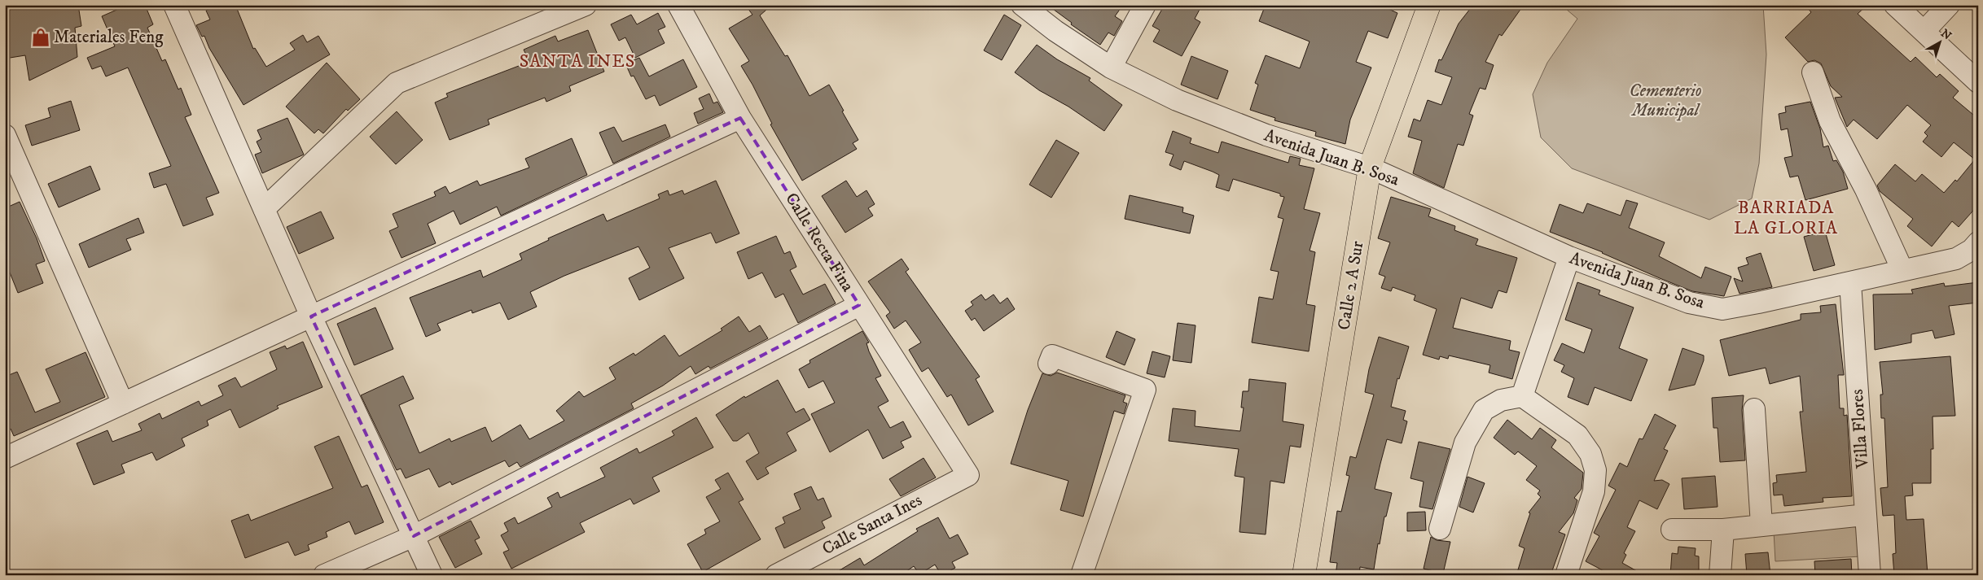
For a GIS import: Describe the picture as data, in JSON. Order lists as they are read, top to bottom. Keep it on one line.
{"streets":{"main road":["Calle 2 A Sur"],"street":["Avenida Juan B. Sosa","Calle Recta Fina","Villa Flores","Calle Santa Ines"]},"crossings":[["Avenida Juan B. Sosa","Calle 2 A Sur"],["Avenida Juan B. Sosa","Villa Flores"],["Calle Recta Fina","Calle Santa Ines"]],"districts":["SANTA INES","BARRIADA LA GLORIA"],"parks":["Cementerio Municipal"],"places":{"shop":["Materiales Feng"]},"north":"top right"}
